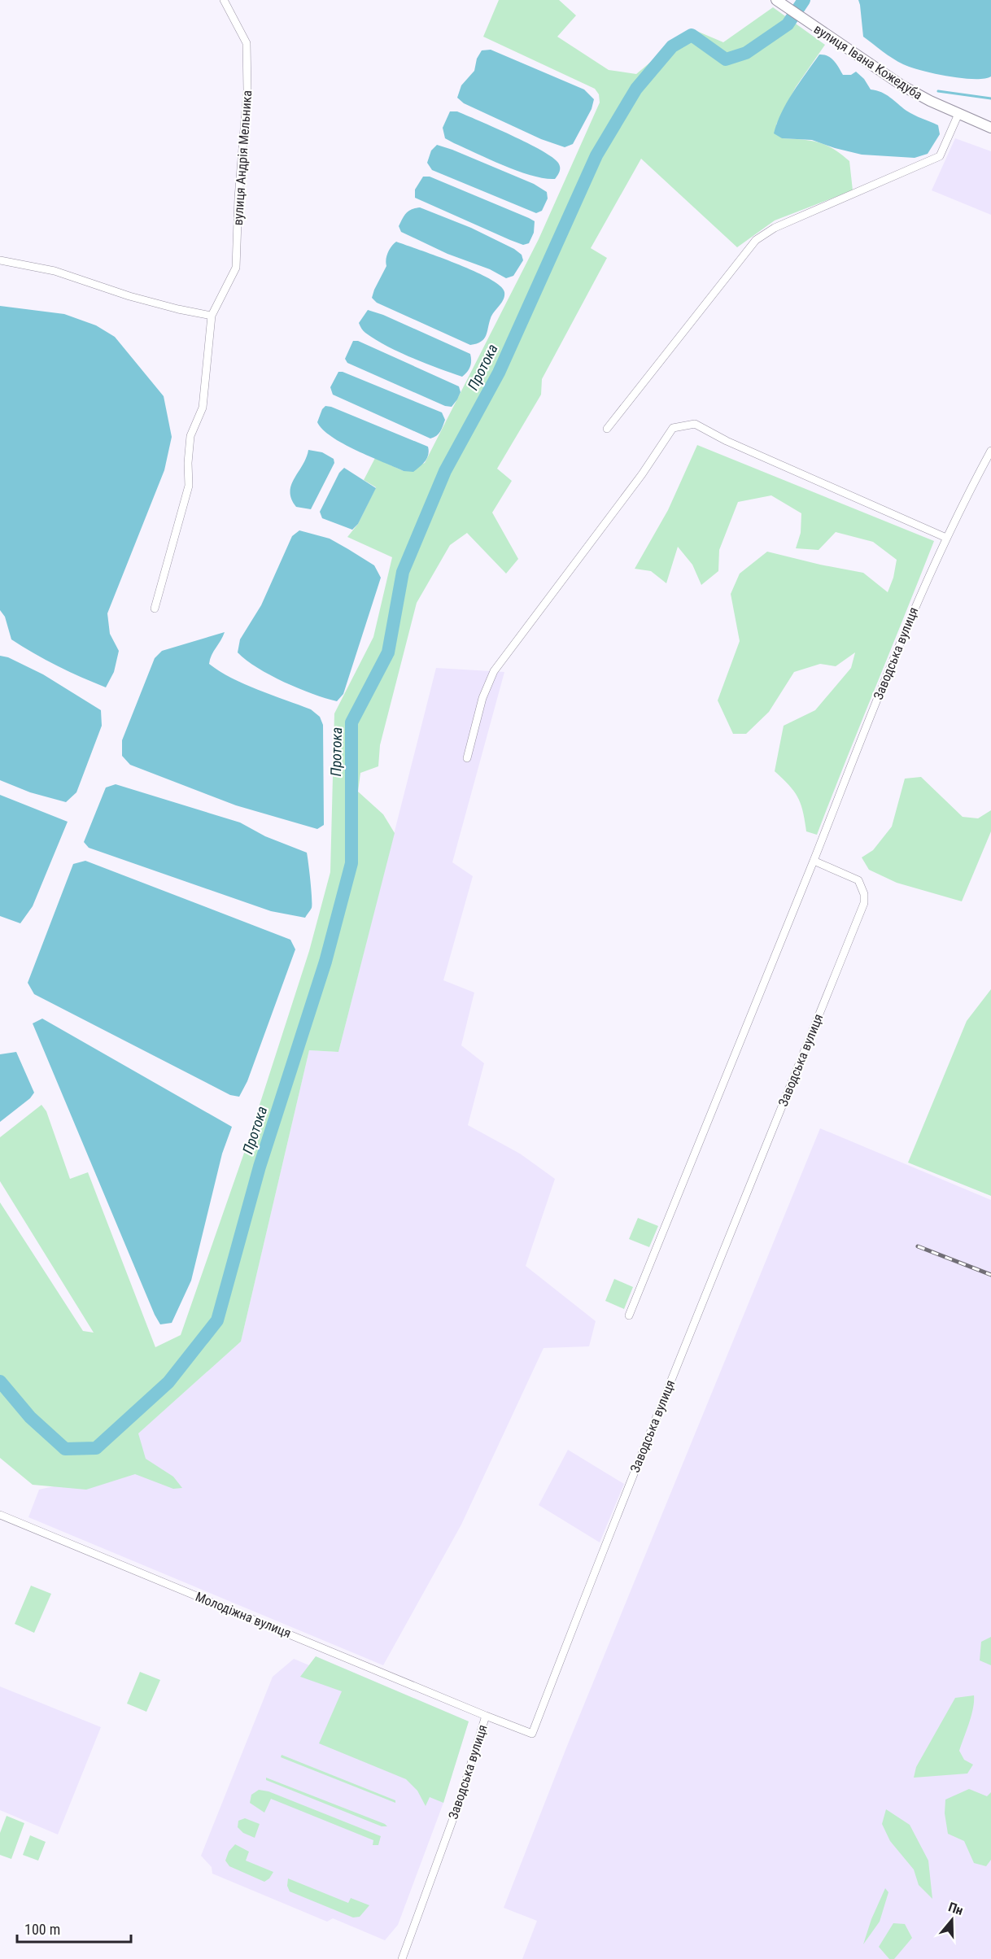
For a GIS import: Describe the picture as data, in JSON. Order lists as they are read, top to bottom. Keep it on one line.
{"streets":{"street":["вулиця Івана Кожедуба","вулиця Андрія Мельника","Заводська вулиця","Молодіжна вулиця"]},"crossings":[["Заводська вулиця","Молодіжна вулиця"]],"water":["Протока"],"scale_bar":"100 m","north":"top"}
